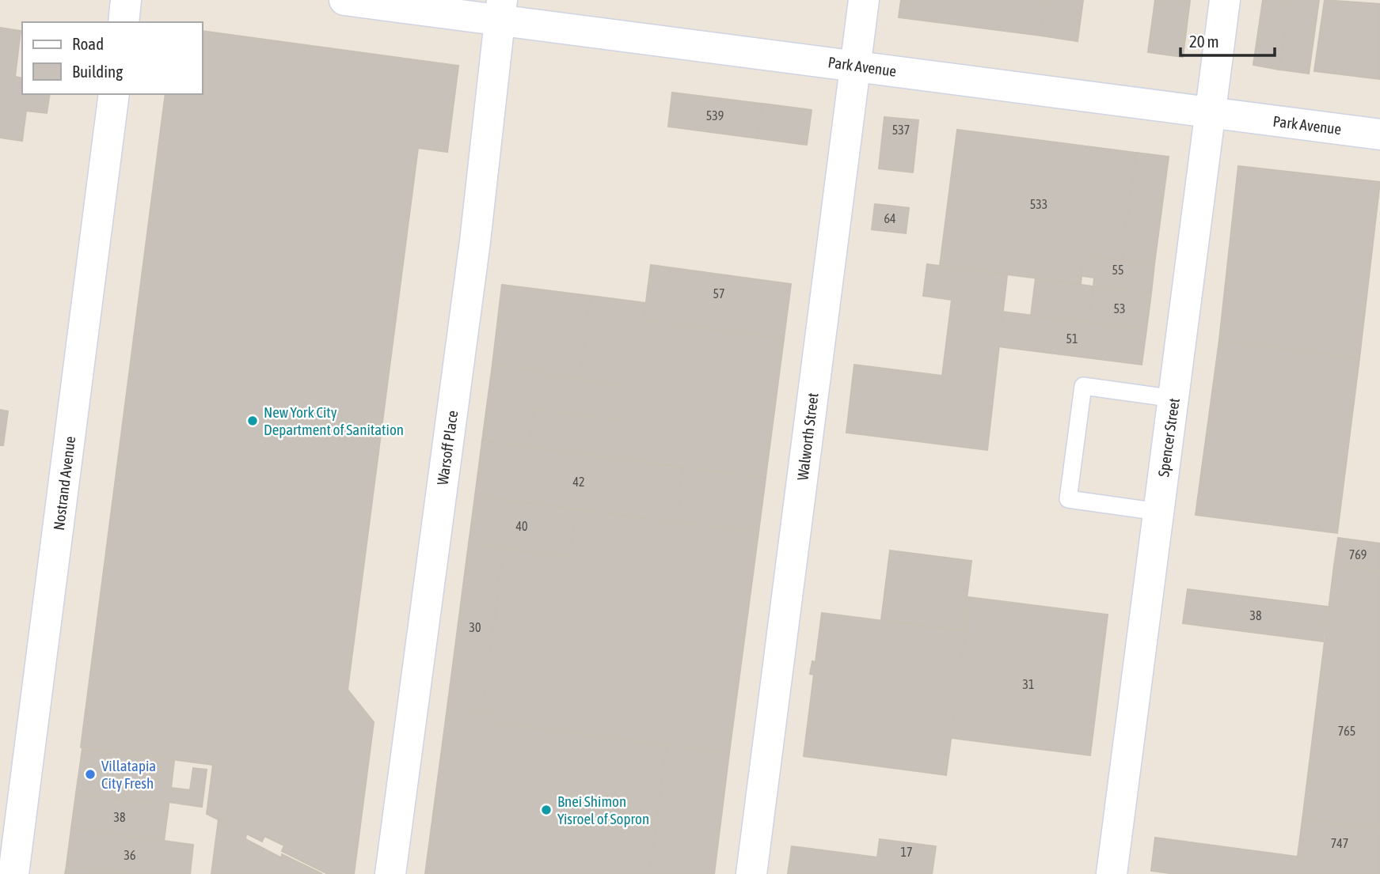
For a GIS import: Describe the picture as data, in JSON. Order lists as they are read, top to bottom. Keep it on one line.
{"streets":{"street":["Park Avenue","Walworth Street","Spencer Street","Warsoff Place","Nostrand Avenue"]},"crossings":[["Park Avenue","Walworth Street"],["Park Avenue","Spencer Street"],["Park Avenue","Warsoff Place"]],"places":["New York City Department of Sanitation","Villatapia City Fresh","Bnei Shimon Yisroel of Sopron"],"house_numbers":["539","537","533","64","55","57","53","51","42","40","769","38","30","31","765","38","747","17","36"],"legend":["Road","Building"],"scale_bar":"20 m"}
